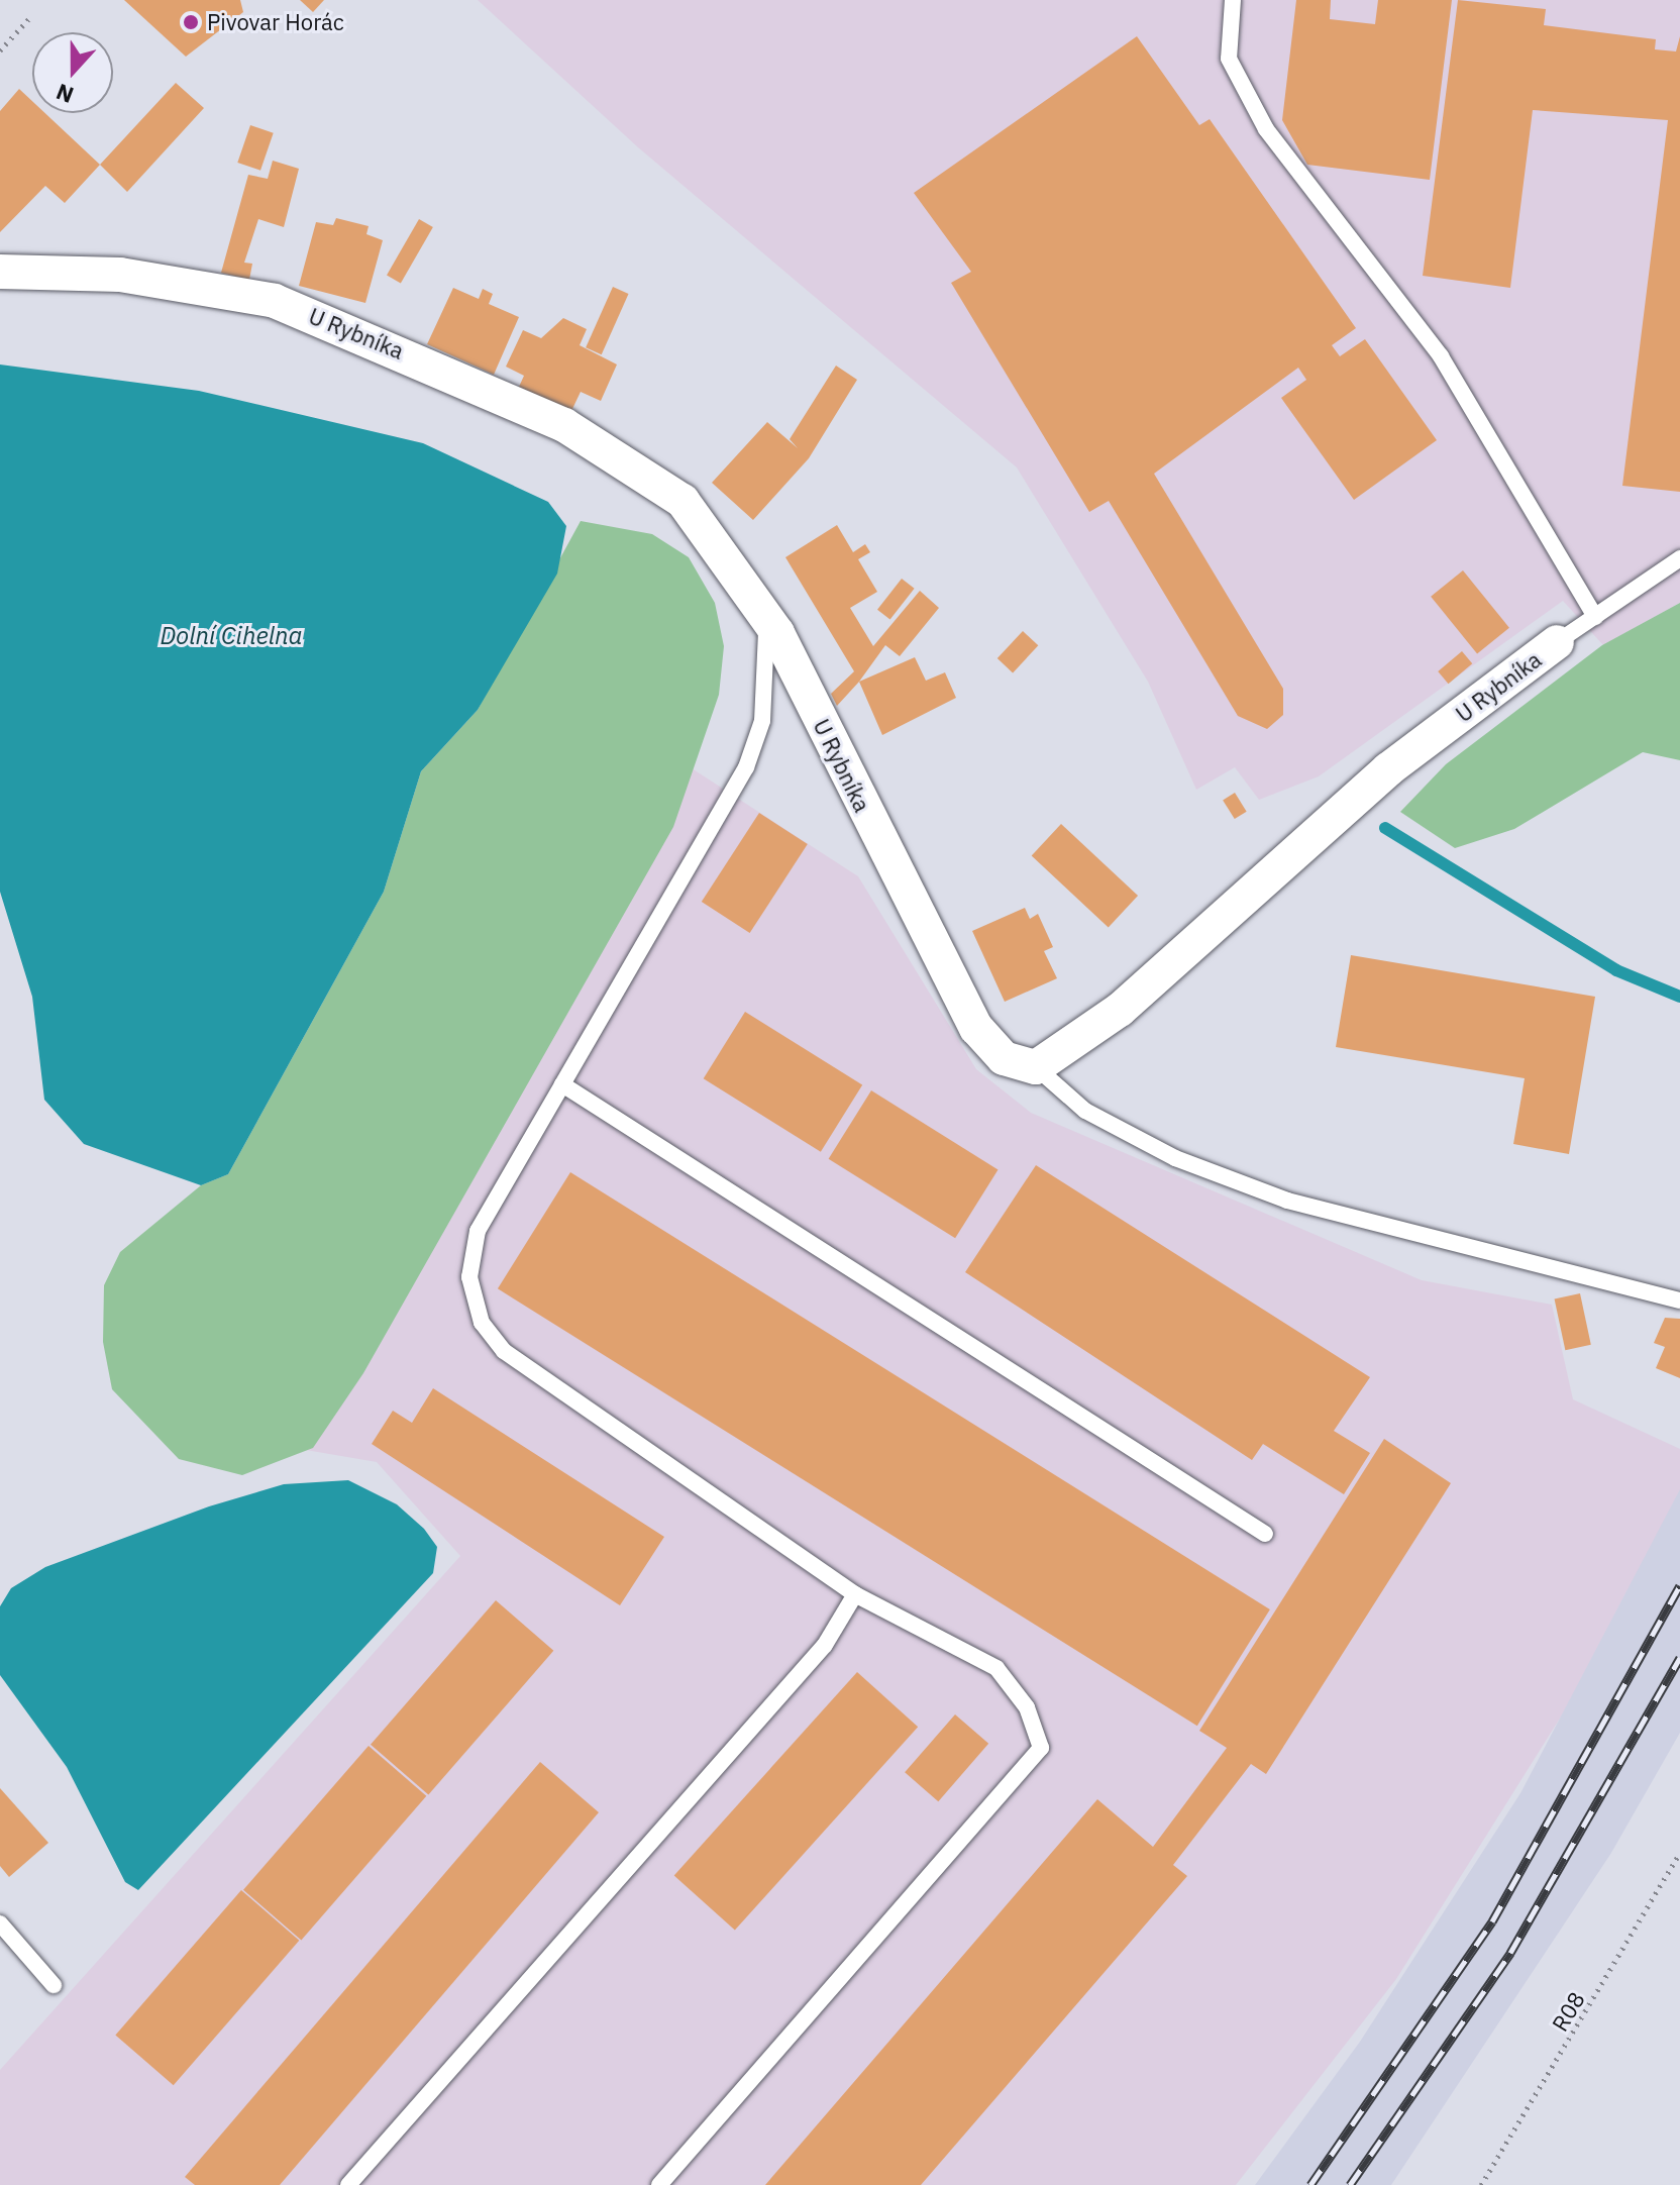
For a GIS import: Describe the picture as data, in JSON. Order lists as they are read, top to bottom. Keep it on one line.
{"streets":{"street":["U Rybníka"],"path":["R08"]},"water":["Dolní Cihelna"],"places":["Pivovar Horác"],"north":"bottom"}
